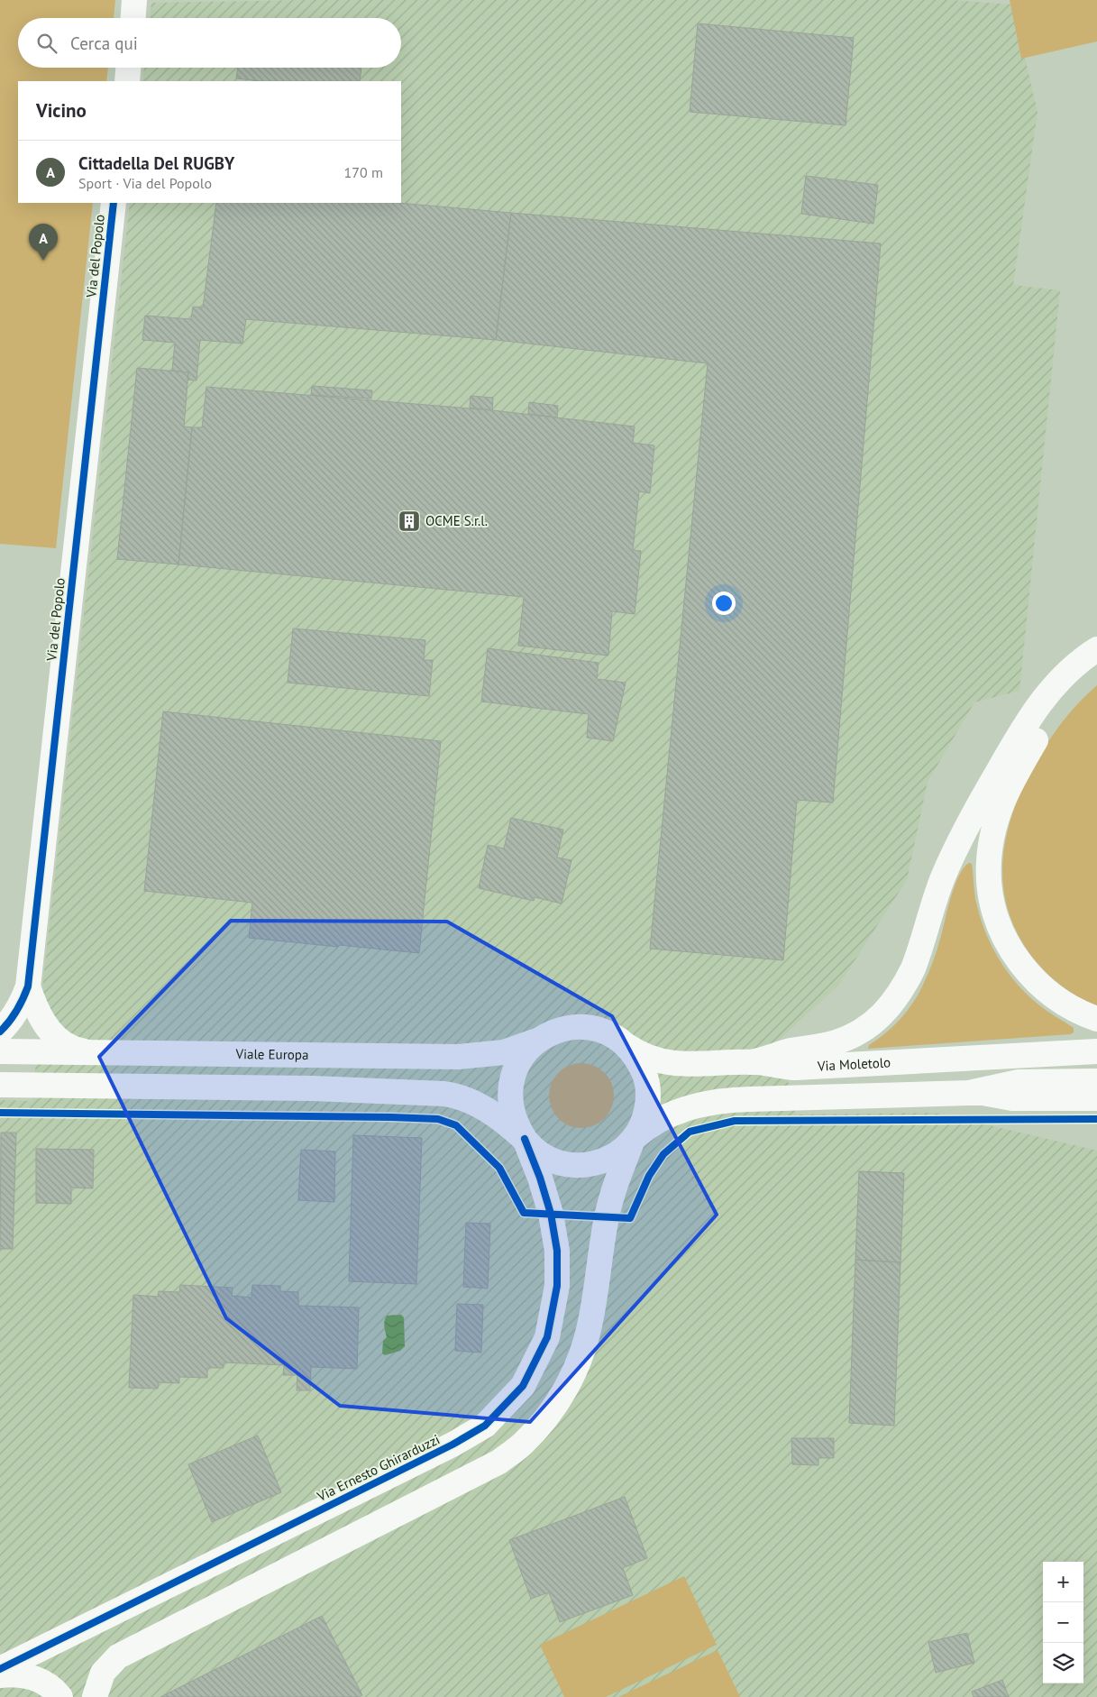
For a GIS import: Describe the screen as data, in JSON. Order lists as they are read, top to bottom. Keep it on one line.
{"streets":{"main road":["Via del Popolo","Viale Europa","Via Moletolo","Via Ernesto Ghirarduzzi"]},"crossings":[["Via del Popolo","Viale Europa"],["Viale Europa","Via Moletolo"],["Viale Europa","Via Ernesto Ghirarduzzi"],["Via Moletolo","Via Ernesto Ghirarduzzi"]],"places":{"building":["OCME S.r.l."]},"page":{"search":"Cerca qui","heading":"Vicino","list":[{"mark":"A","name":"Cittadella Del RUGBY","note":"Sport · Via del Popolo","value":"170 m"}],"pins":"A","map_buttons":["+","−"]}}
